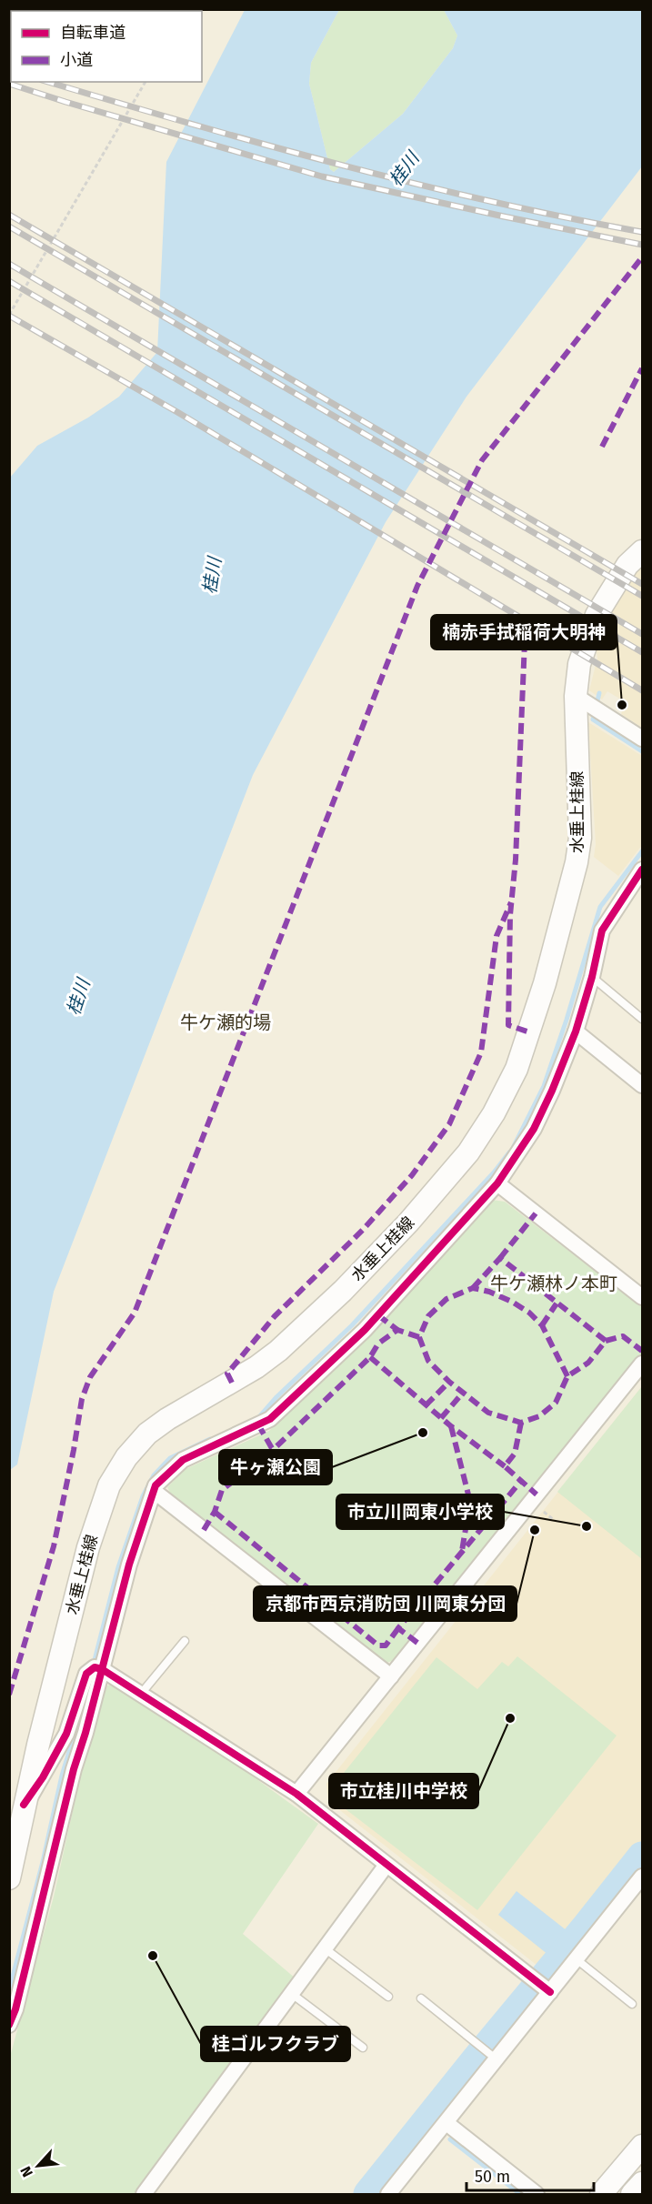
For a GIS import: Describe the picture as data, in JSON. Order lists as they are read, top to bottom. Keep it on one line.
{"streets":{"main road":["水垂上桂線"]},"districts":["牛ケ瀬的場","牛ケ瀬林ノ本町"],"water":["桂川"],"places":["楠赤手拭稲荷大明神","牛ヶ瀬公園","市立川岡東小学校","京都市西京消防団 川岡東分団","市立桂川中学校","桂ゴルフクラブ"],"legend":["自転車道","小道"],"scale_bar":"50 m","north":"bottom left"}
